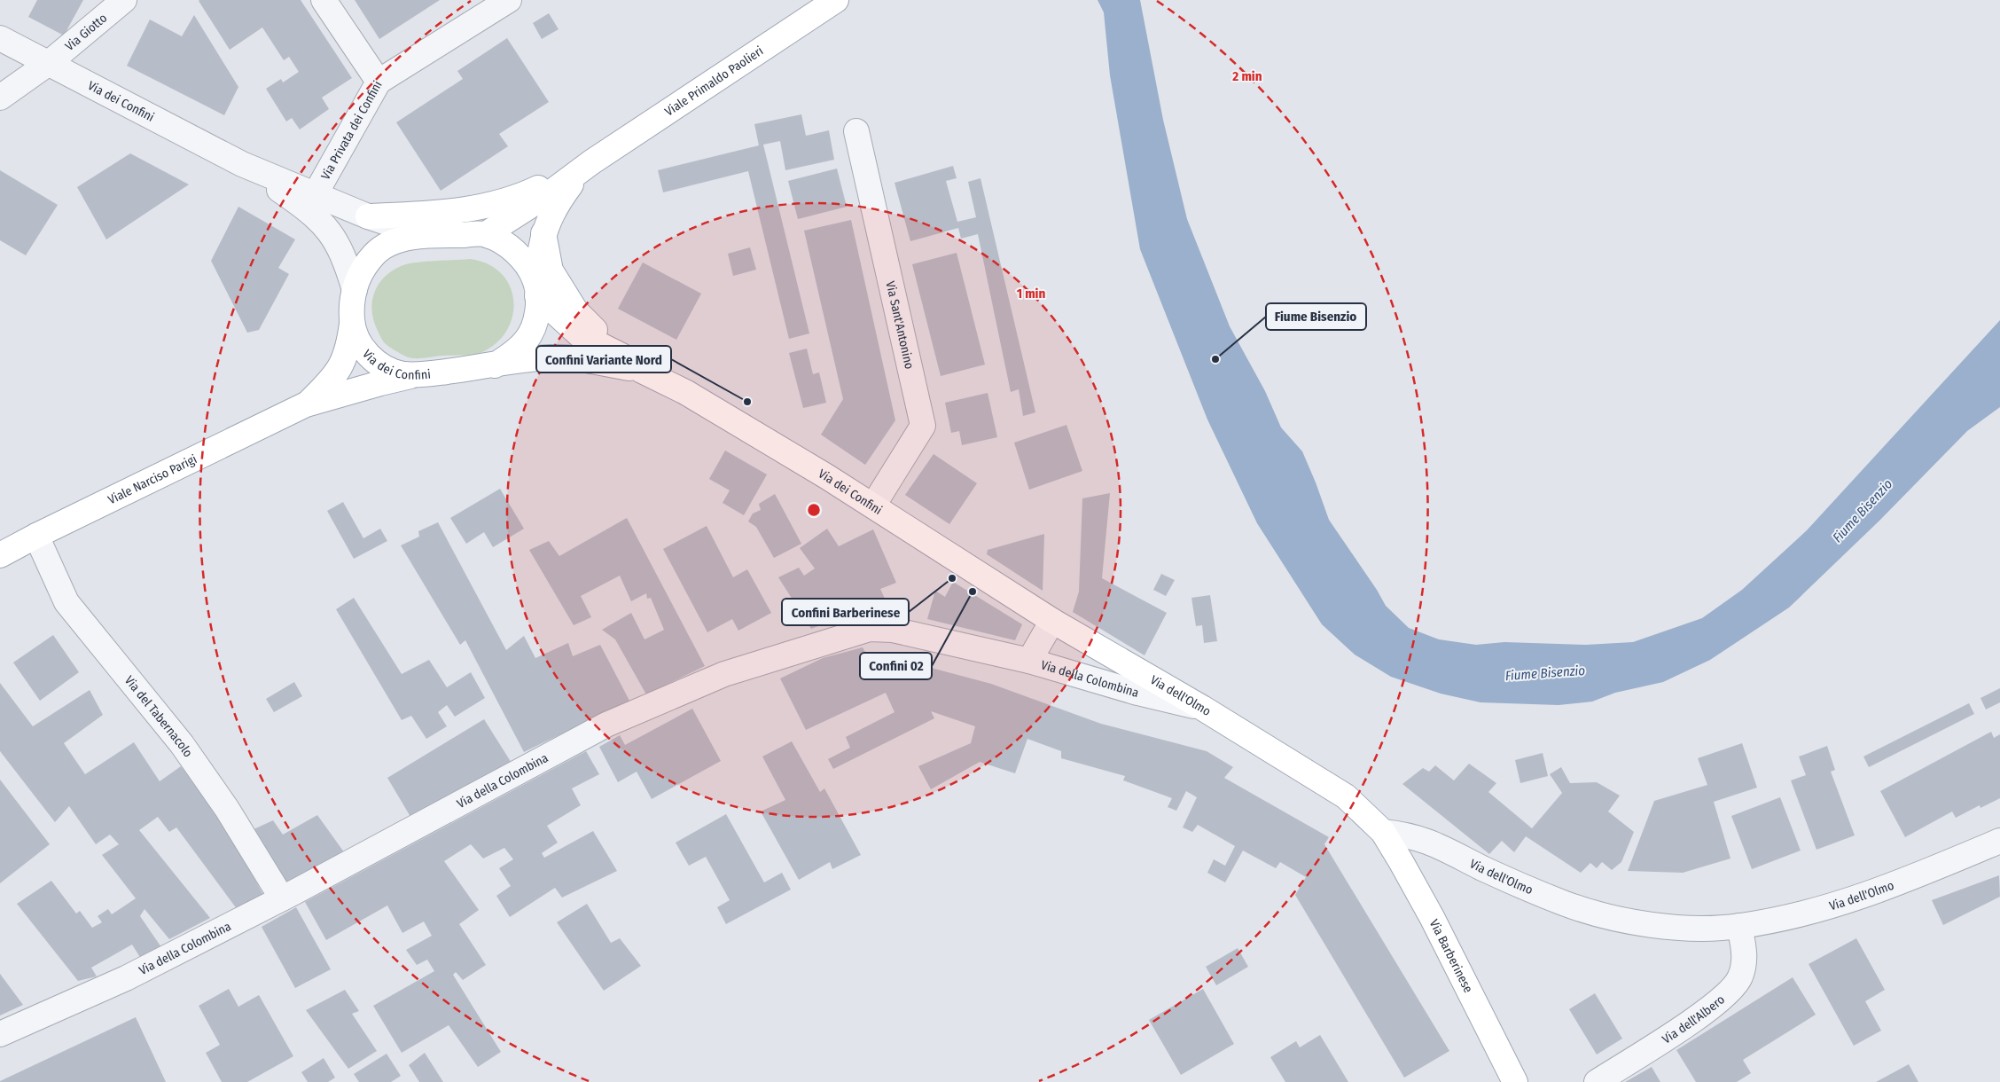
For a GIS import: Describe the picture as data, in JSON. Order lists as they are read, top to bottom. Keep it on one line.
{"streets":{"main road":["Viale Primaldo Paolieri","Via dei Confini","Viale Narciso Parigi","Via dell'Olmo","Via Barberinese"],"street":["Via Giotto","Via Privata dei Confini","Via Sant'Antonino","Via della Colombina","Via del Tabernacolo","Via dell'Albero"]},"crossings":[["Via Giotto","Via dei Confini"],["Viale Primaldo Paolieri","Via dei Confini"],["Via dei Confini","Via Privata dei Confini"],["Via dei Confini","Via Sant'Antonino"],["Via dei Confini","Viale Narciso Parigi"],["Via dei Confini","Via della Colombina"],["Via dei Confini","Via dell'Olmo"],["Viale Narciso Parigi","Via del Tabernacolo"],["Via della Colombina","Via dell'Olmo"],["Via della Colombina","Via del Tabernacolo"],["Via dell'Olmo","Via Barberinese"],["Via dell'Olmo","Via dell'Albero"]],"water":["Fiume Bisenzio"],"places":["Fiume Bisenzio","Confini Variante Nord","Confini Barberinese","Confini 02"],"rings":["2 min","1 min"]}
